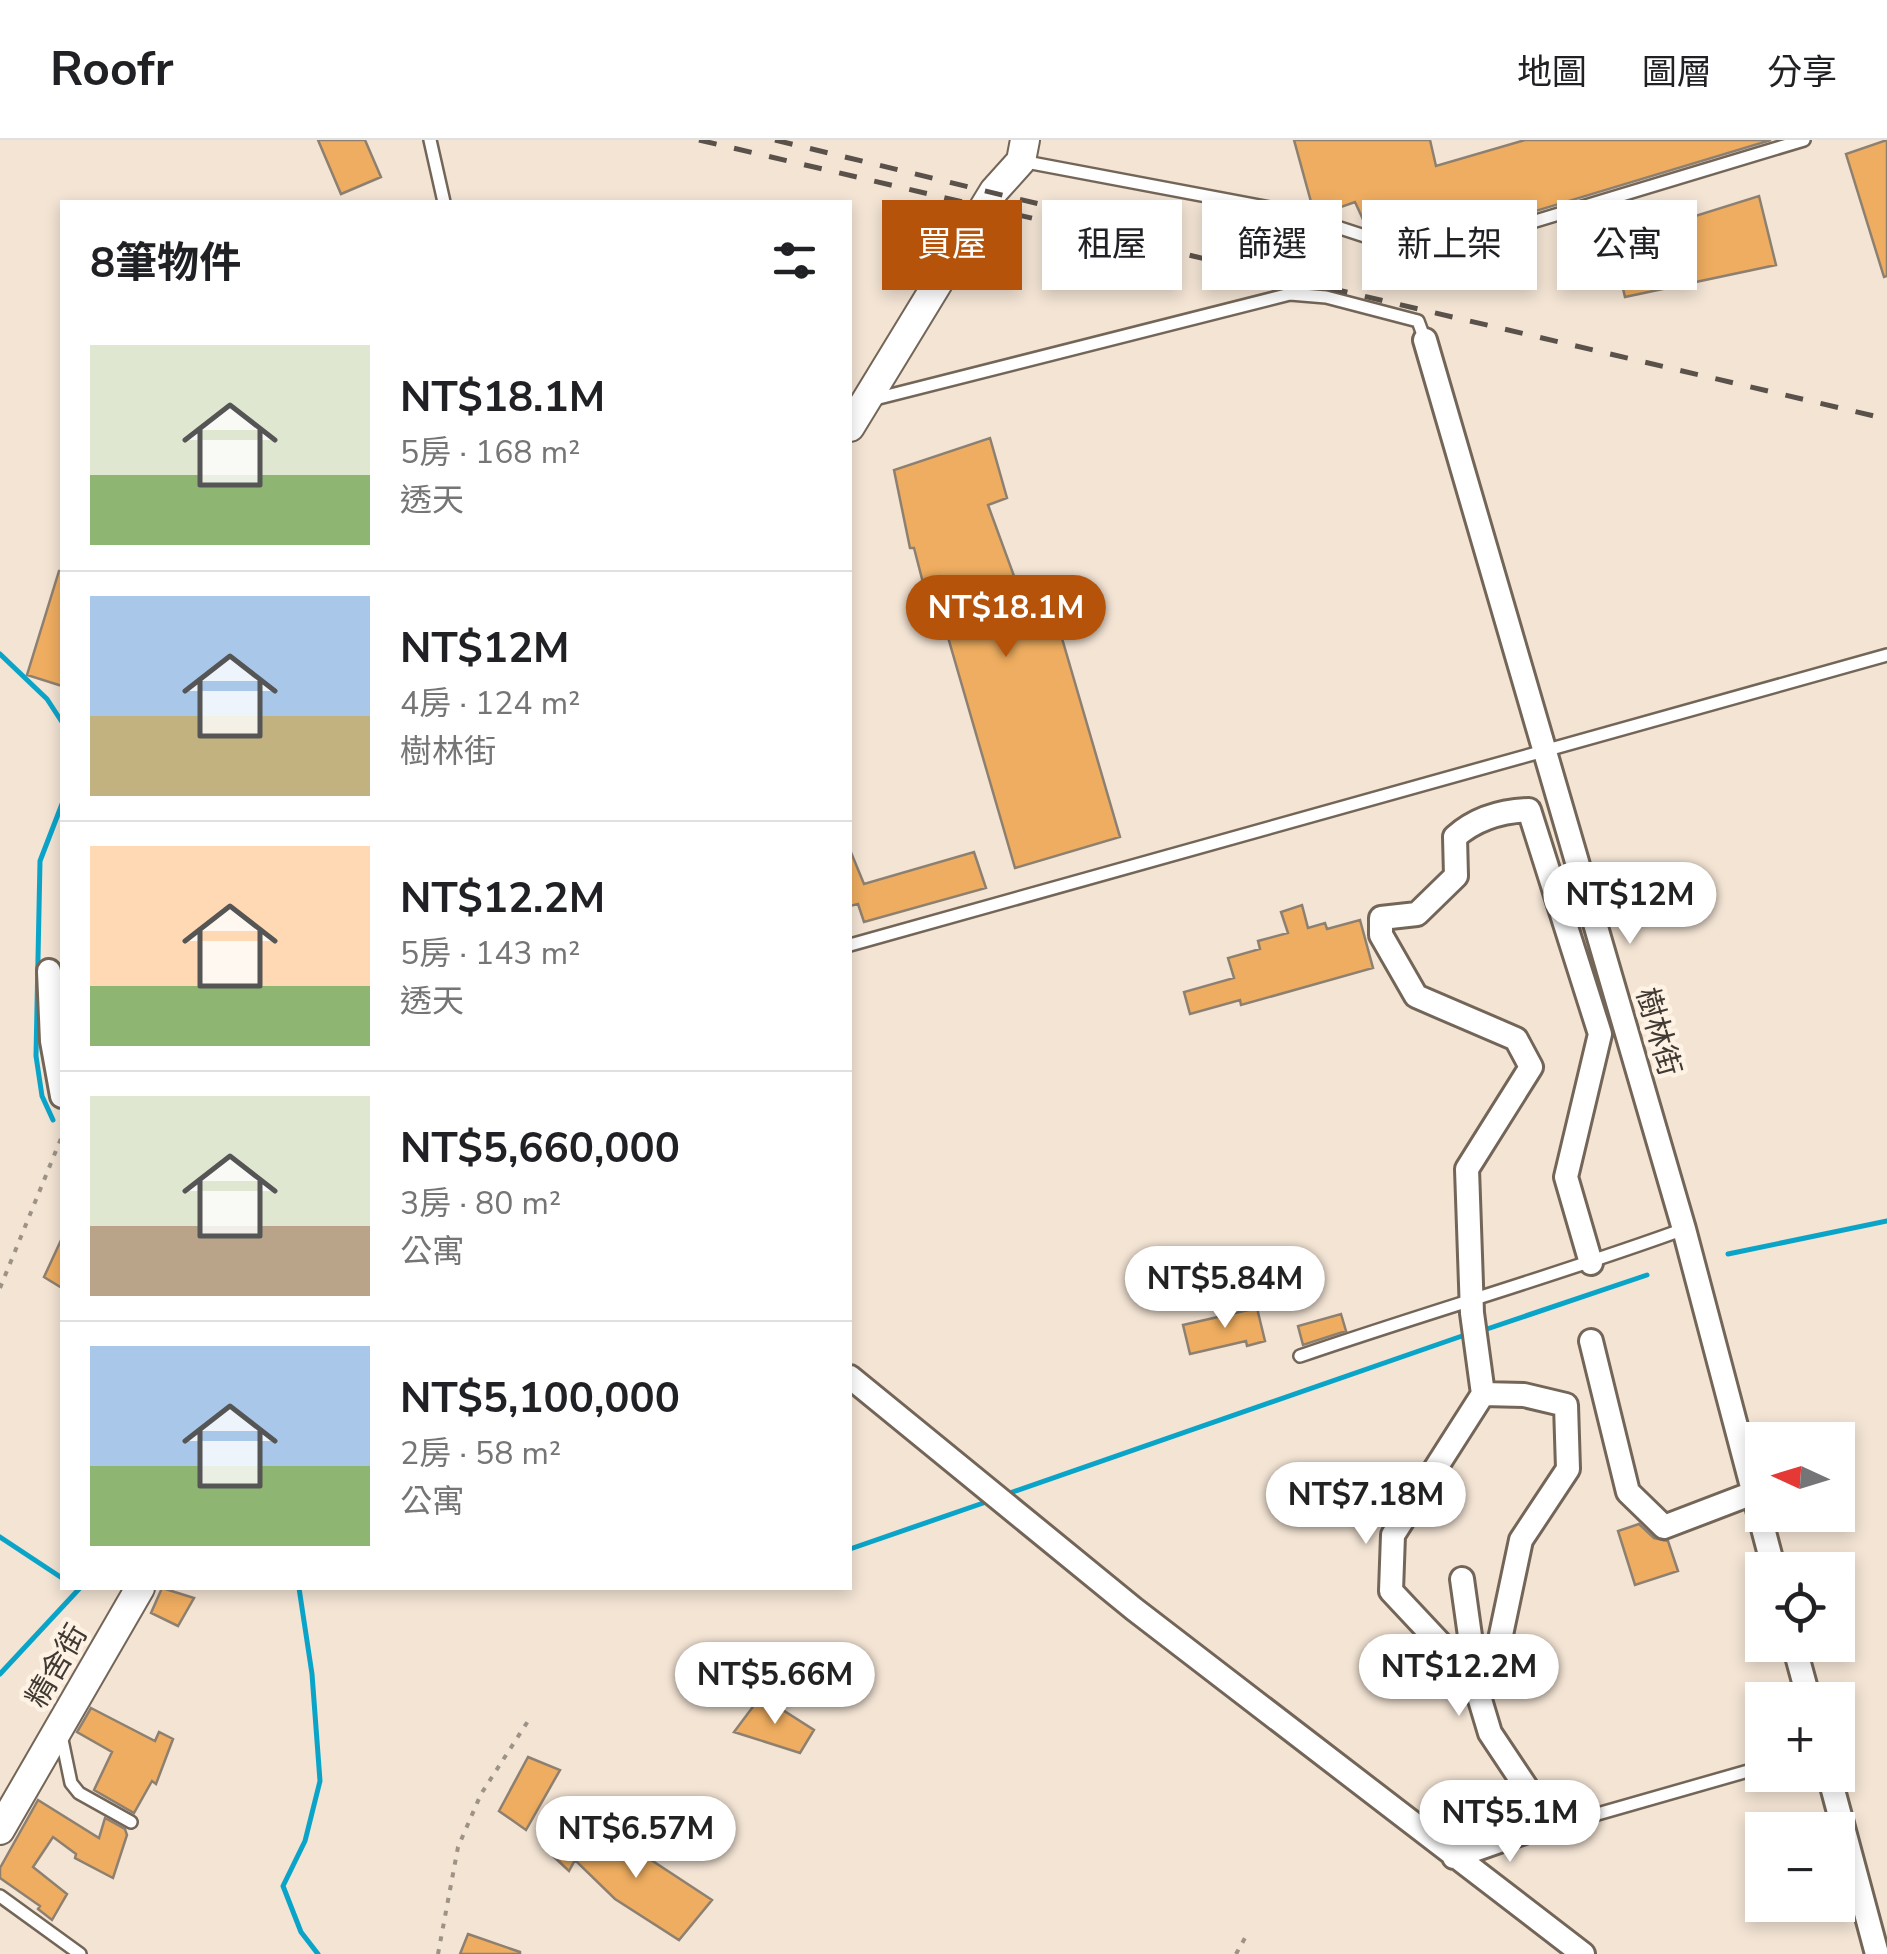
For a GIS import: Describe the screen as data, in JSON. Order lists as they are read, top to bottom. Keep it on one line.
{"streets":{"street":["樹林街","精舍街"]},"north":"left","page":{"header":"Roofr","nav":["地圖","圖層","分享"],"chip":["買屋","租屋","篩選","新上架","公寓"],"heading":"8筆物件","list":[{"name":"NT$18.1M","note":"5房 · 168 m² · 透天"},{"name":"NT$12M","note":"4房 · 124 m² · 樹林街"},{"name":"NT$12.2M","note":"5房 · 143 m² · 透天"},{"name":"NT$5,660,000","note":"3房 · 80 m² · 公寓"},{"name":"NT$5,100,000","note":"2房 · 58 m² · 公寓"}],"price":["NT$18.1M","NT$12M","NT$5.84M","NT$7.18M","NT$12.2M","NT$5.66M","NT$5.1M","NT$6.57M"],"map_buttons":["+","−"]}}
